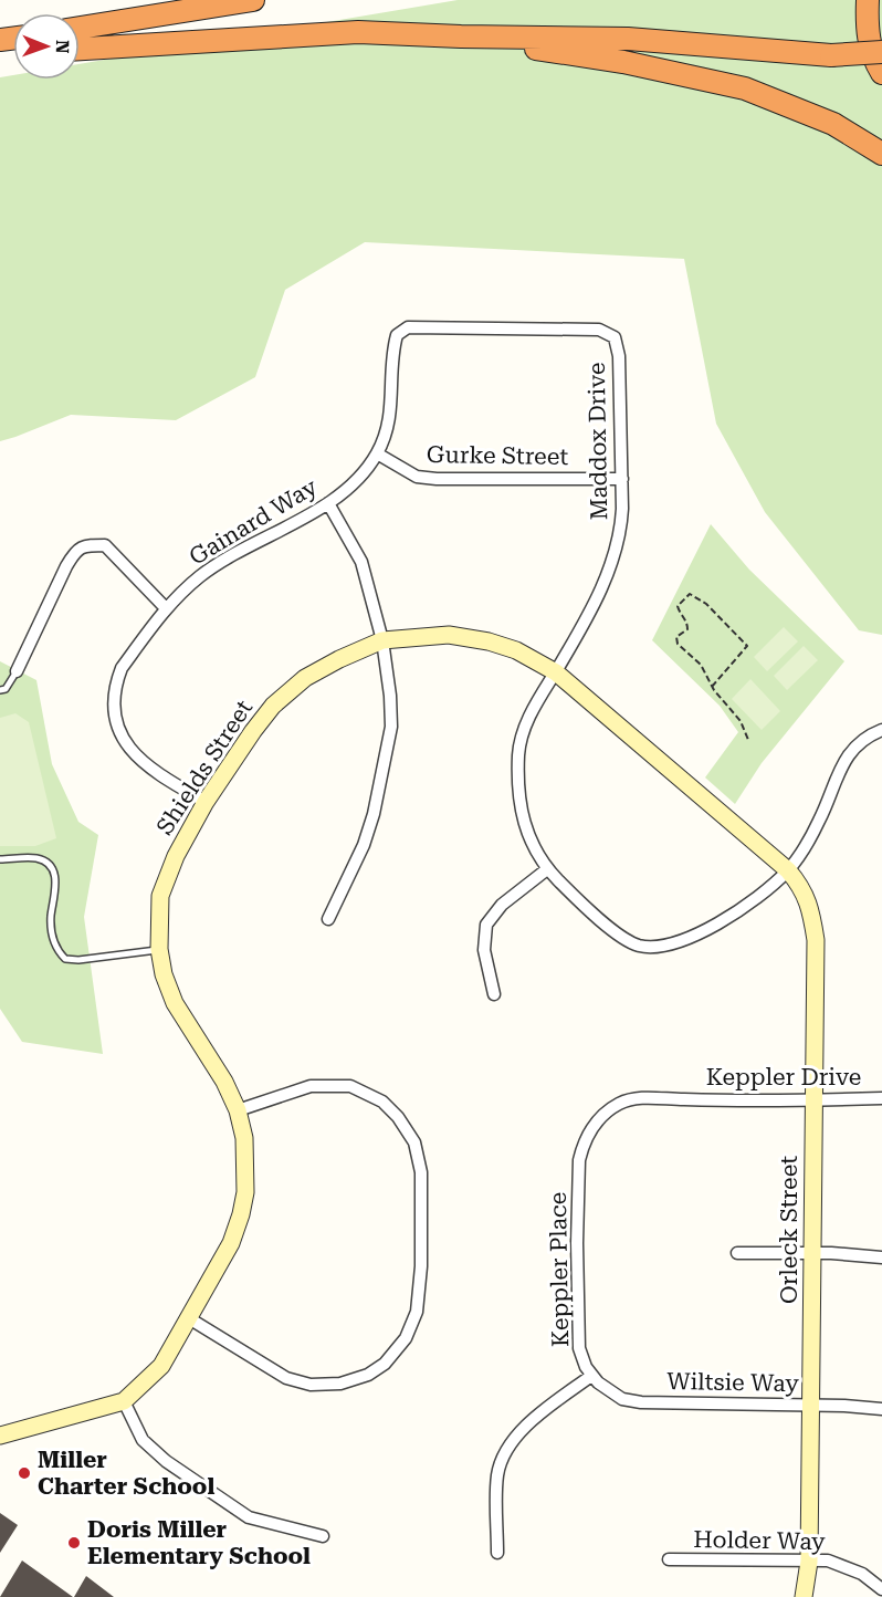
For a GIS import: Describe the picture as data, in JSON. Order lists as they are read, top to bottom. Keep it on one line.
{"streets":{"street":["Maddox Drive","Gurke Street","Gainard Way","Shields Street","Keppler Drive","Orleck Street","Keppler Place","Wiltsie Way","Holder Way"]},"crossings":[["Maddox Drive","Gurke Street"],["Maddox Drive","Gainard Way"],["Maddox Drive","Shields Street"],["Gurke Street","Gainard Way"],["Gainard Way","Shields Street"],["Shields Street","Orleck Street"],["Keppler Drive","Orleck Street"],["Keppler Drive","Keppler Place"],["Orleck Street","Wiltsie Way"],["Orleck Street","Holder Way"],["Keppler Place","Wiltsie Way"]],"places":["Miller Charter School","Doris Miller Elementary School"],"north":"right"}
